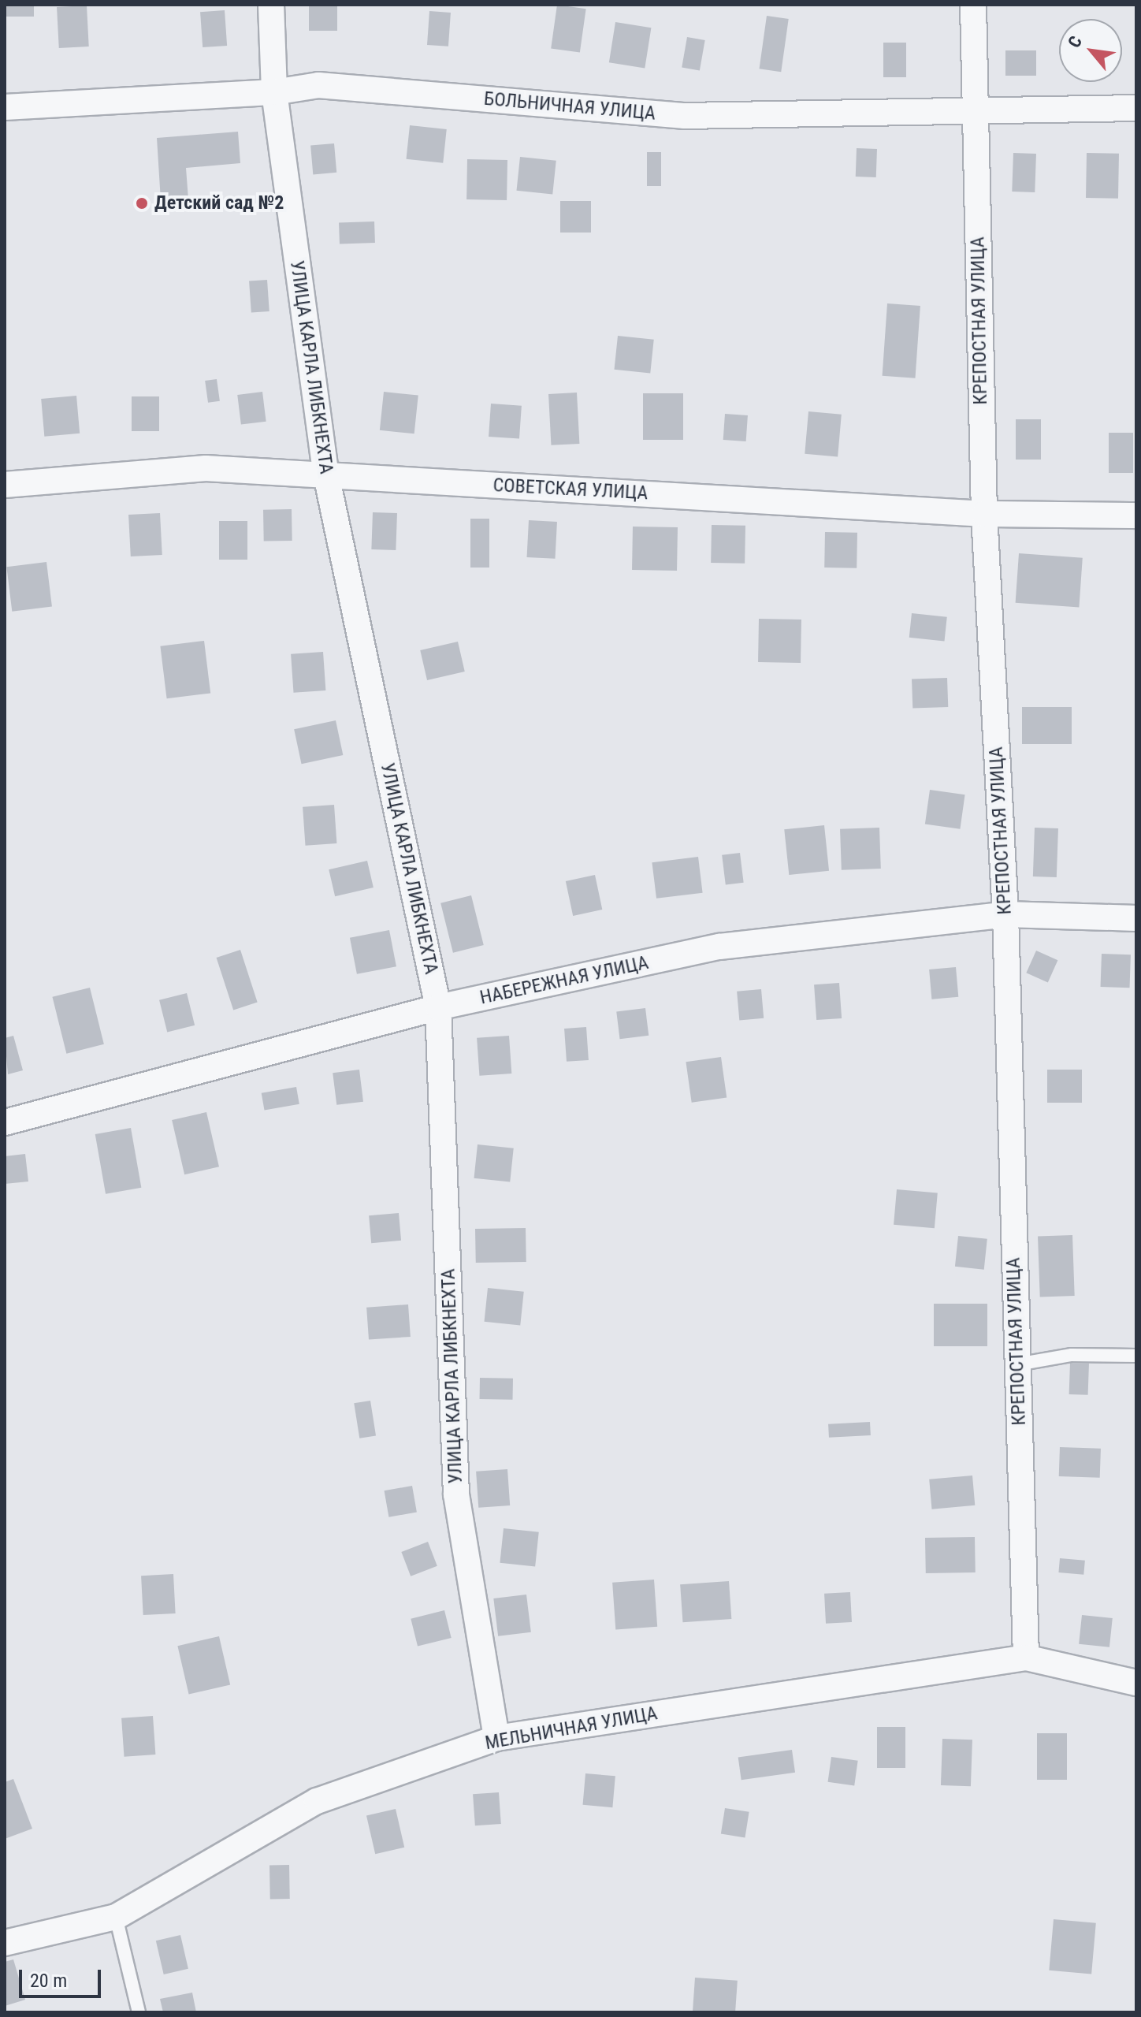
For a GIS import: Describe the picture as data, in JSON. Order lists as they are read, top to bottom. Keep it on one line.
{"streets":{"street":["БОЛЬНИЧНАЯ УЛИЦА","КРЕПОСТНАЯ УЛИЦА","УЛИЦА КАРЛА ЛИБКНЕХТА","СОВЕТСКАЯ УЛИЦА","НАБЕРЕЖНАЯ УЛИЦА","МЕЛЬНИЧНАЯ УЛИЦА"]},"crossings":[["БОЛЬНИЧНАЯ УЛИЦА","КРЕПОСТНАЯ УЛИЦА"],["БОЛЬНИЧНАЯ УЛИЦА","УЛИЦА КАРЛА ЛИБКНЕХТА"],["КРЕПОСТНАЯ УЛИЦА","СОВЕТСКАЯ УЛИЦА"],["КРЕПОСТНАЯ УЛИЦА","НАБЕРЕЖНАЯ УЛИЦА"],["КРЕПОСТНАЯ УЛИЦА","МЕЛЬНИЧНАЯ УЛИЦА"],["УЛИЦА КАРЛА ЛИБКНЕХТА","СОВЕТСКАЯ УЛИЦА"],["УЛИЦА КАРЛА ЛИБКНЕХТА","НАБЕРЕЖНАЯ УЛИЦА"],["УЛИЦА КАРЛА ЛИБКНЕХТА","МЕЛЬНИЧНАЯ УЛИЦА"]],"places":["Детский сад №2"],"scale_bar":"20 m","north":"top left"}
